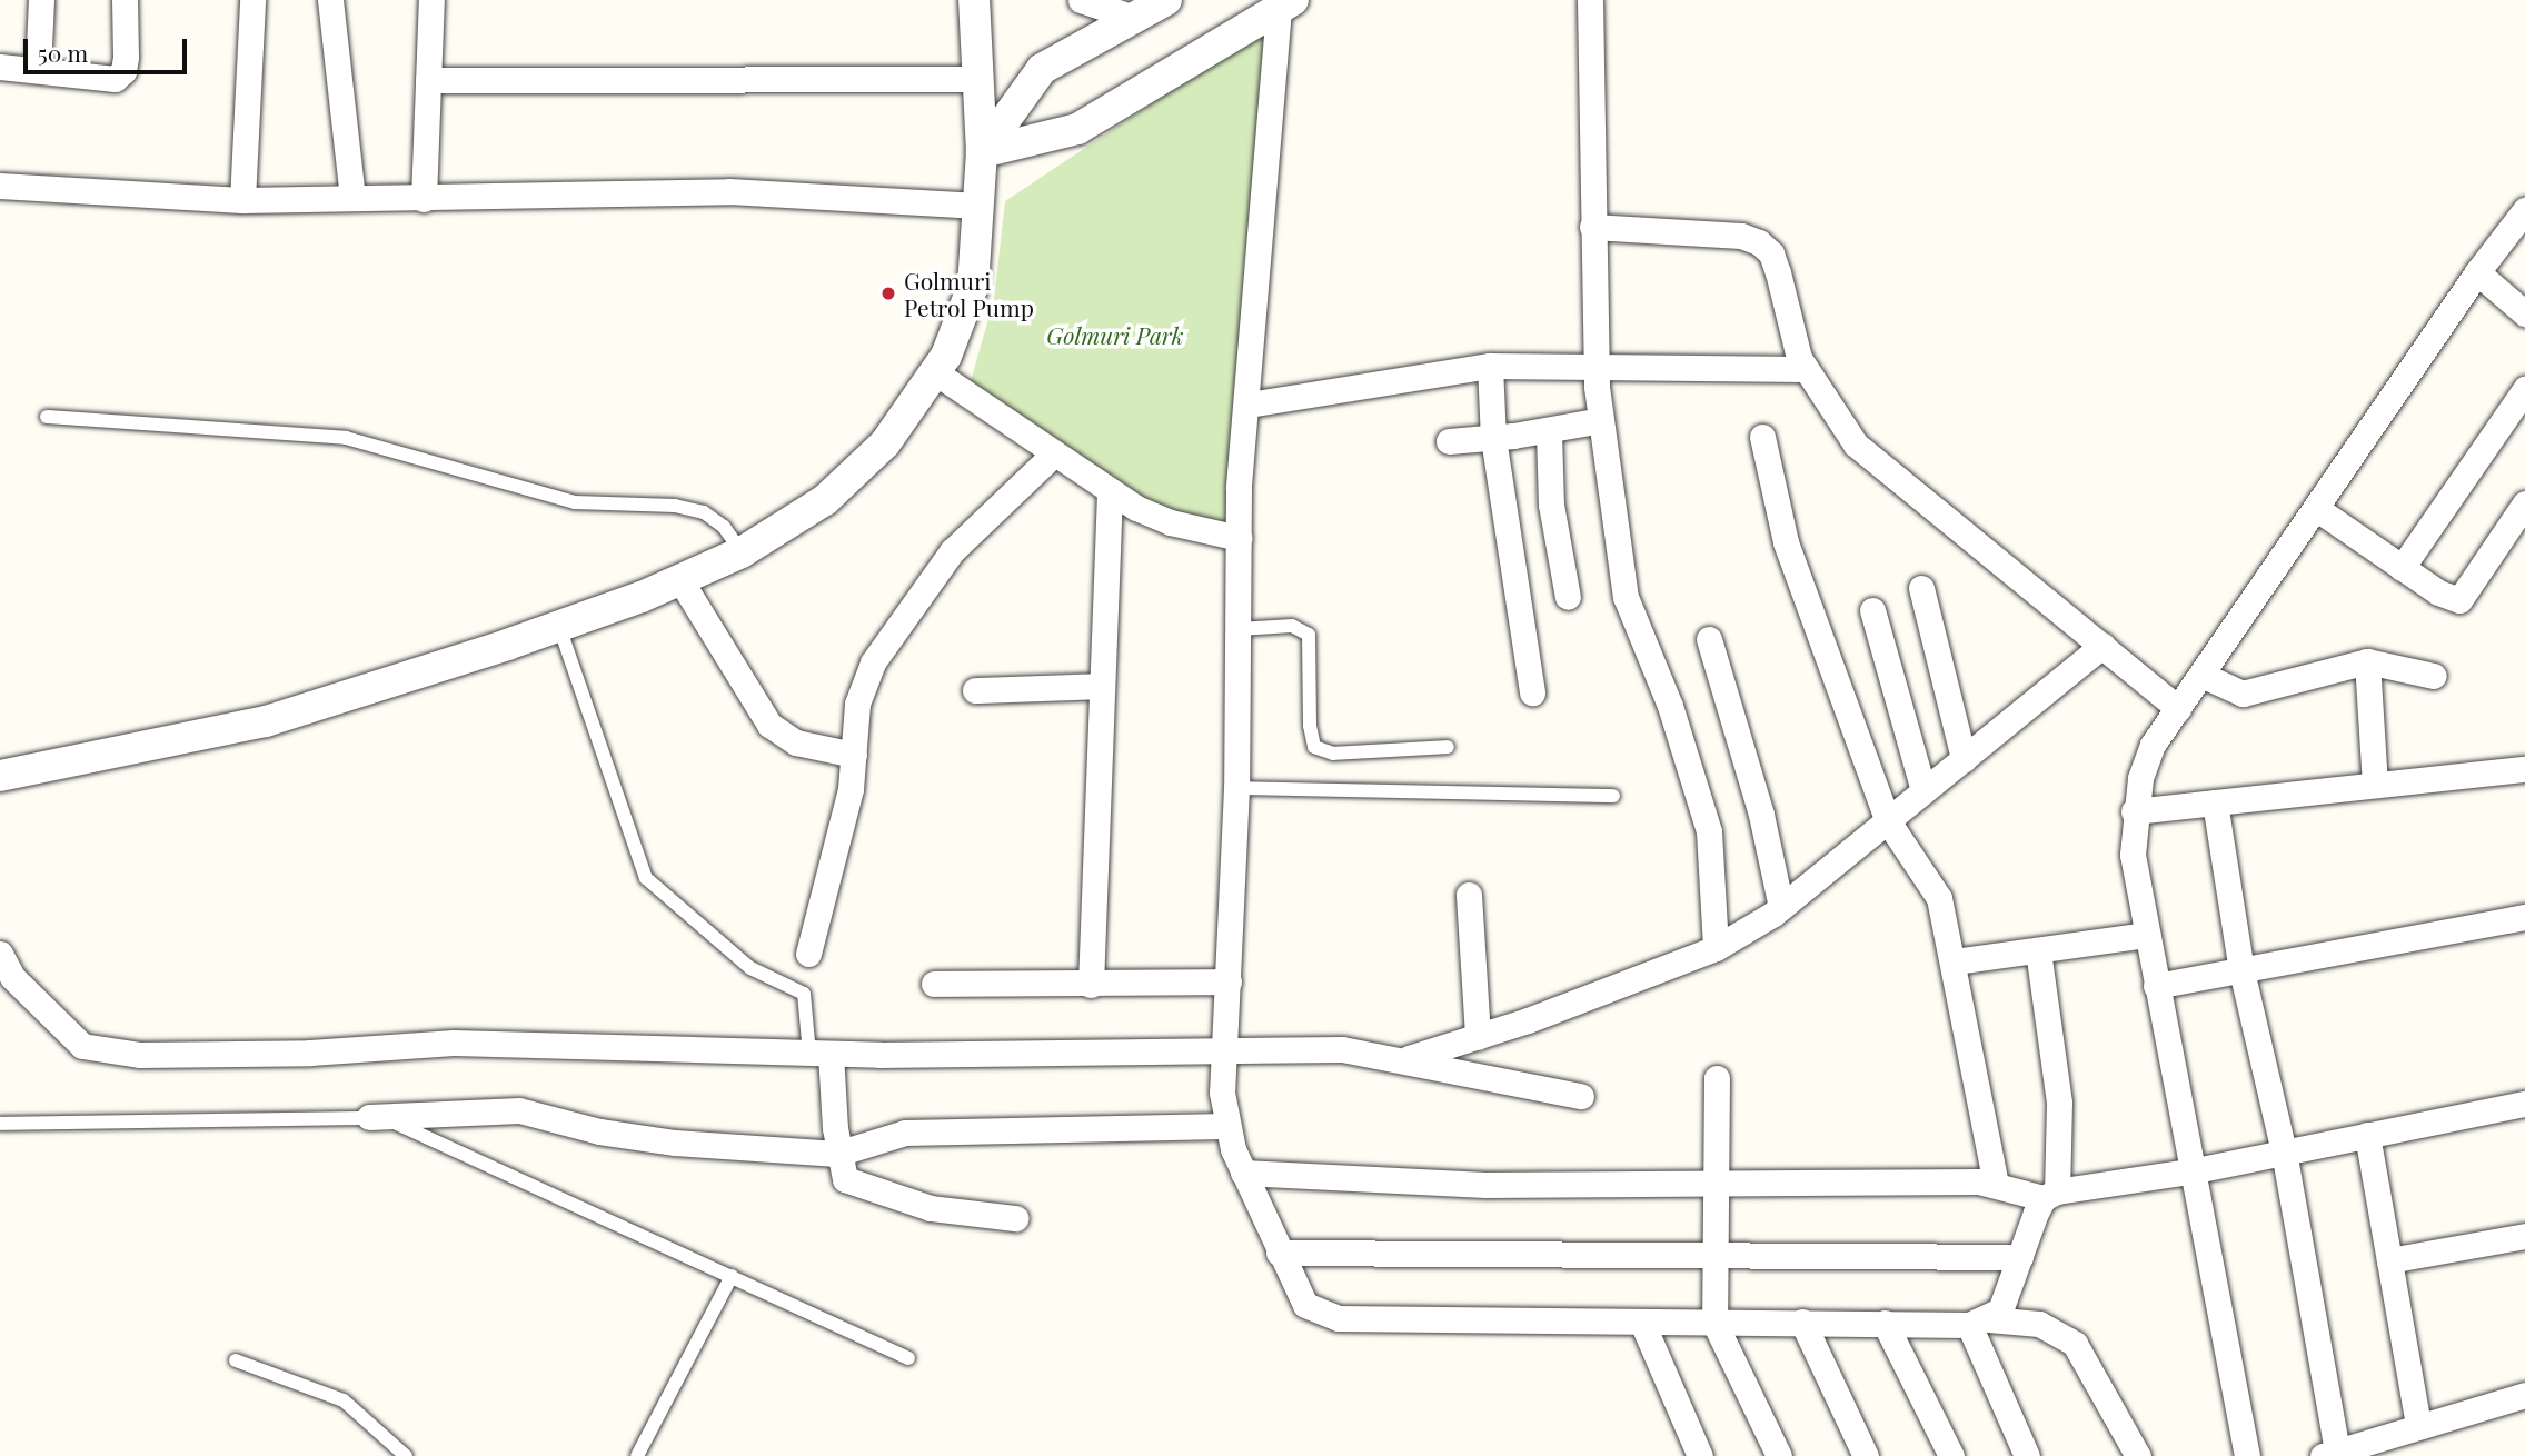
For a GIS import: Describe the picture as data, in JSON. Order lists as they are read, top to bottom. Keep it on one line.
{"parks":["Golmuri Park"],"places":["Golmuri Petrol Pump"],"scale_bar":"50 m"}
